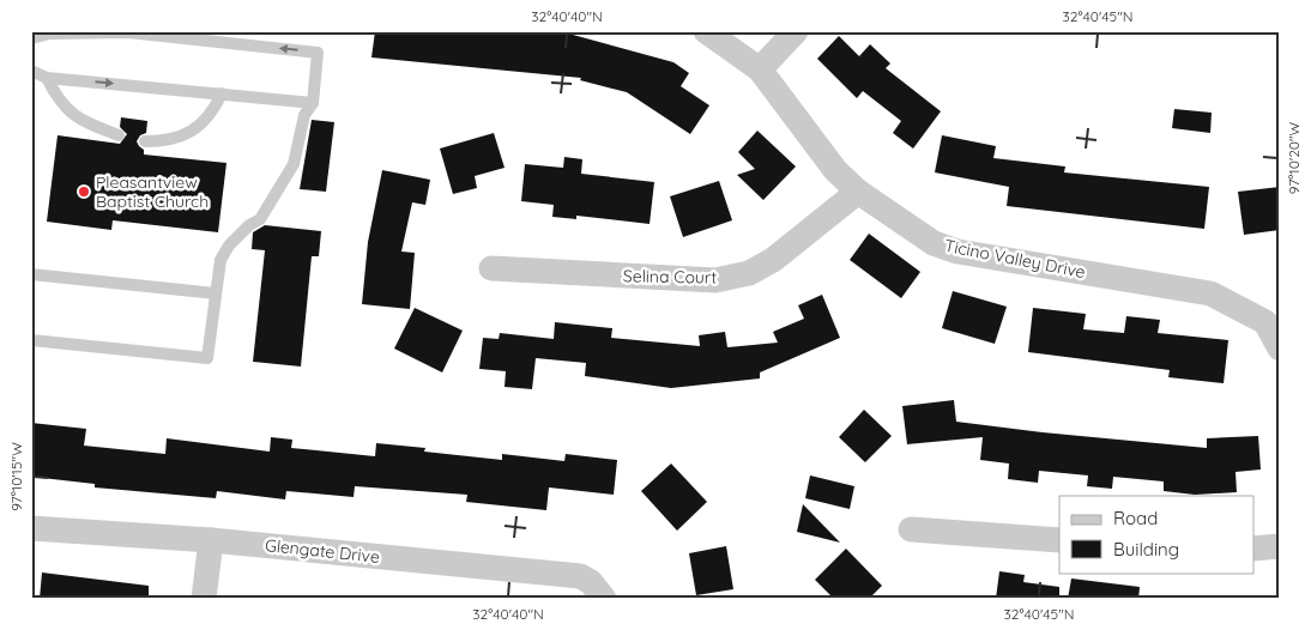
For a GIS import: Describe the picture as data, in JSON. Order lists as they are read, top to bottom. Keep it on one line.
{"streets":{"street":["Ticino Valley Drive","Selina Court","Glengate Drive"]},"crossings":[["Ticino Valley Drive","Selina Court"]],"places":["Pleasantview Baptist Church"],"legend":["Road","Building"],"coordinates":["32°40'40\"N","32°40'45\"N","97°10'20\"W","97°10'15\"W"]}
